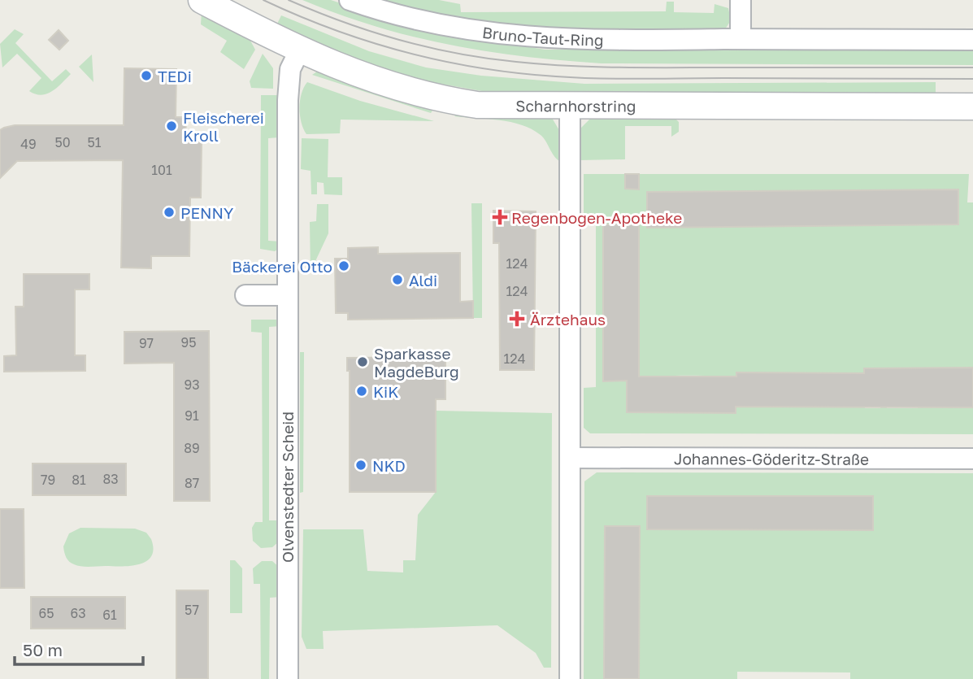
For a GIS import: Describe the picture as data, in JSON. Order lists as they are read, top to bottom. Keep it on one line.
{"streets":{"street":["Bruno-Taut-Ring","Scharnhorstring","Johannes-Göderitz-Straße","Olvenstedter Scheid"]},"crossings":[["Scharnhorstring","Olvenstedter Scheid"]],"places":{"other":["TEDi","Fleischerei Kroll","PENNY","Bäckerei Otto","Aldi","Sparkasse MagdeBurg","KiK","NKD"],"health":["Regenbogen-Apotheke","Ärztehaus"]},"house_numbers":["50","51","49","101","124","124","95","97","124","93","91","89","83","79","81","87","57","65","63","61"],"scale_bar":"50 m"}
